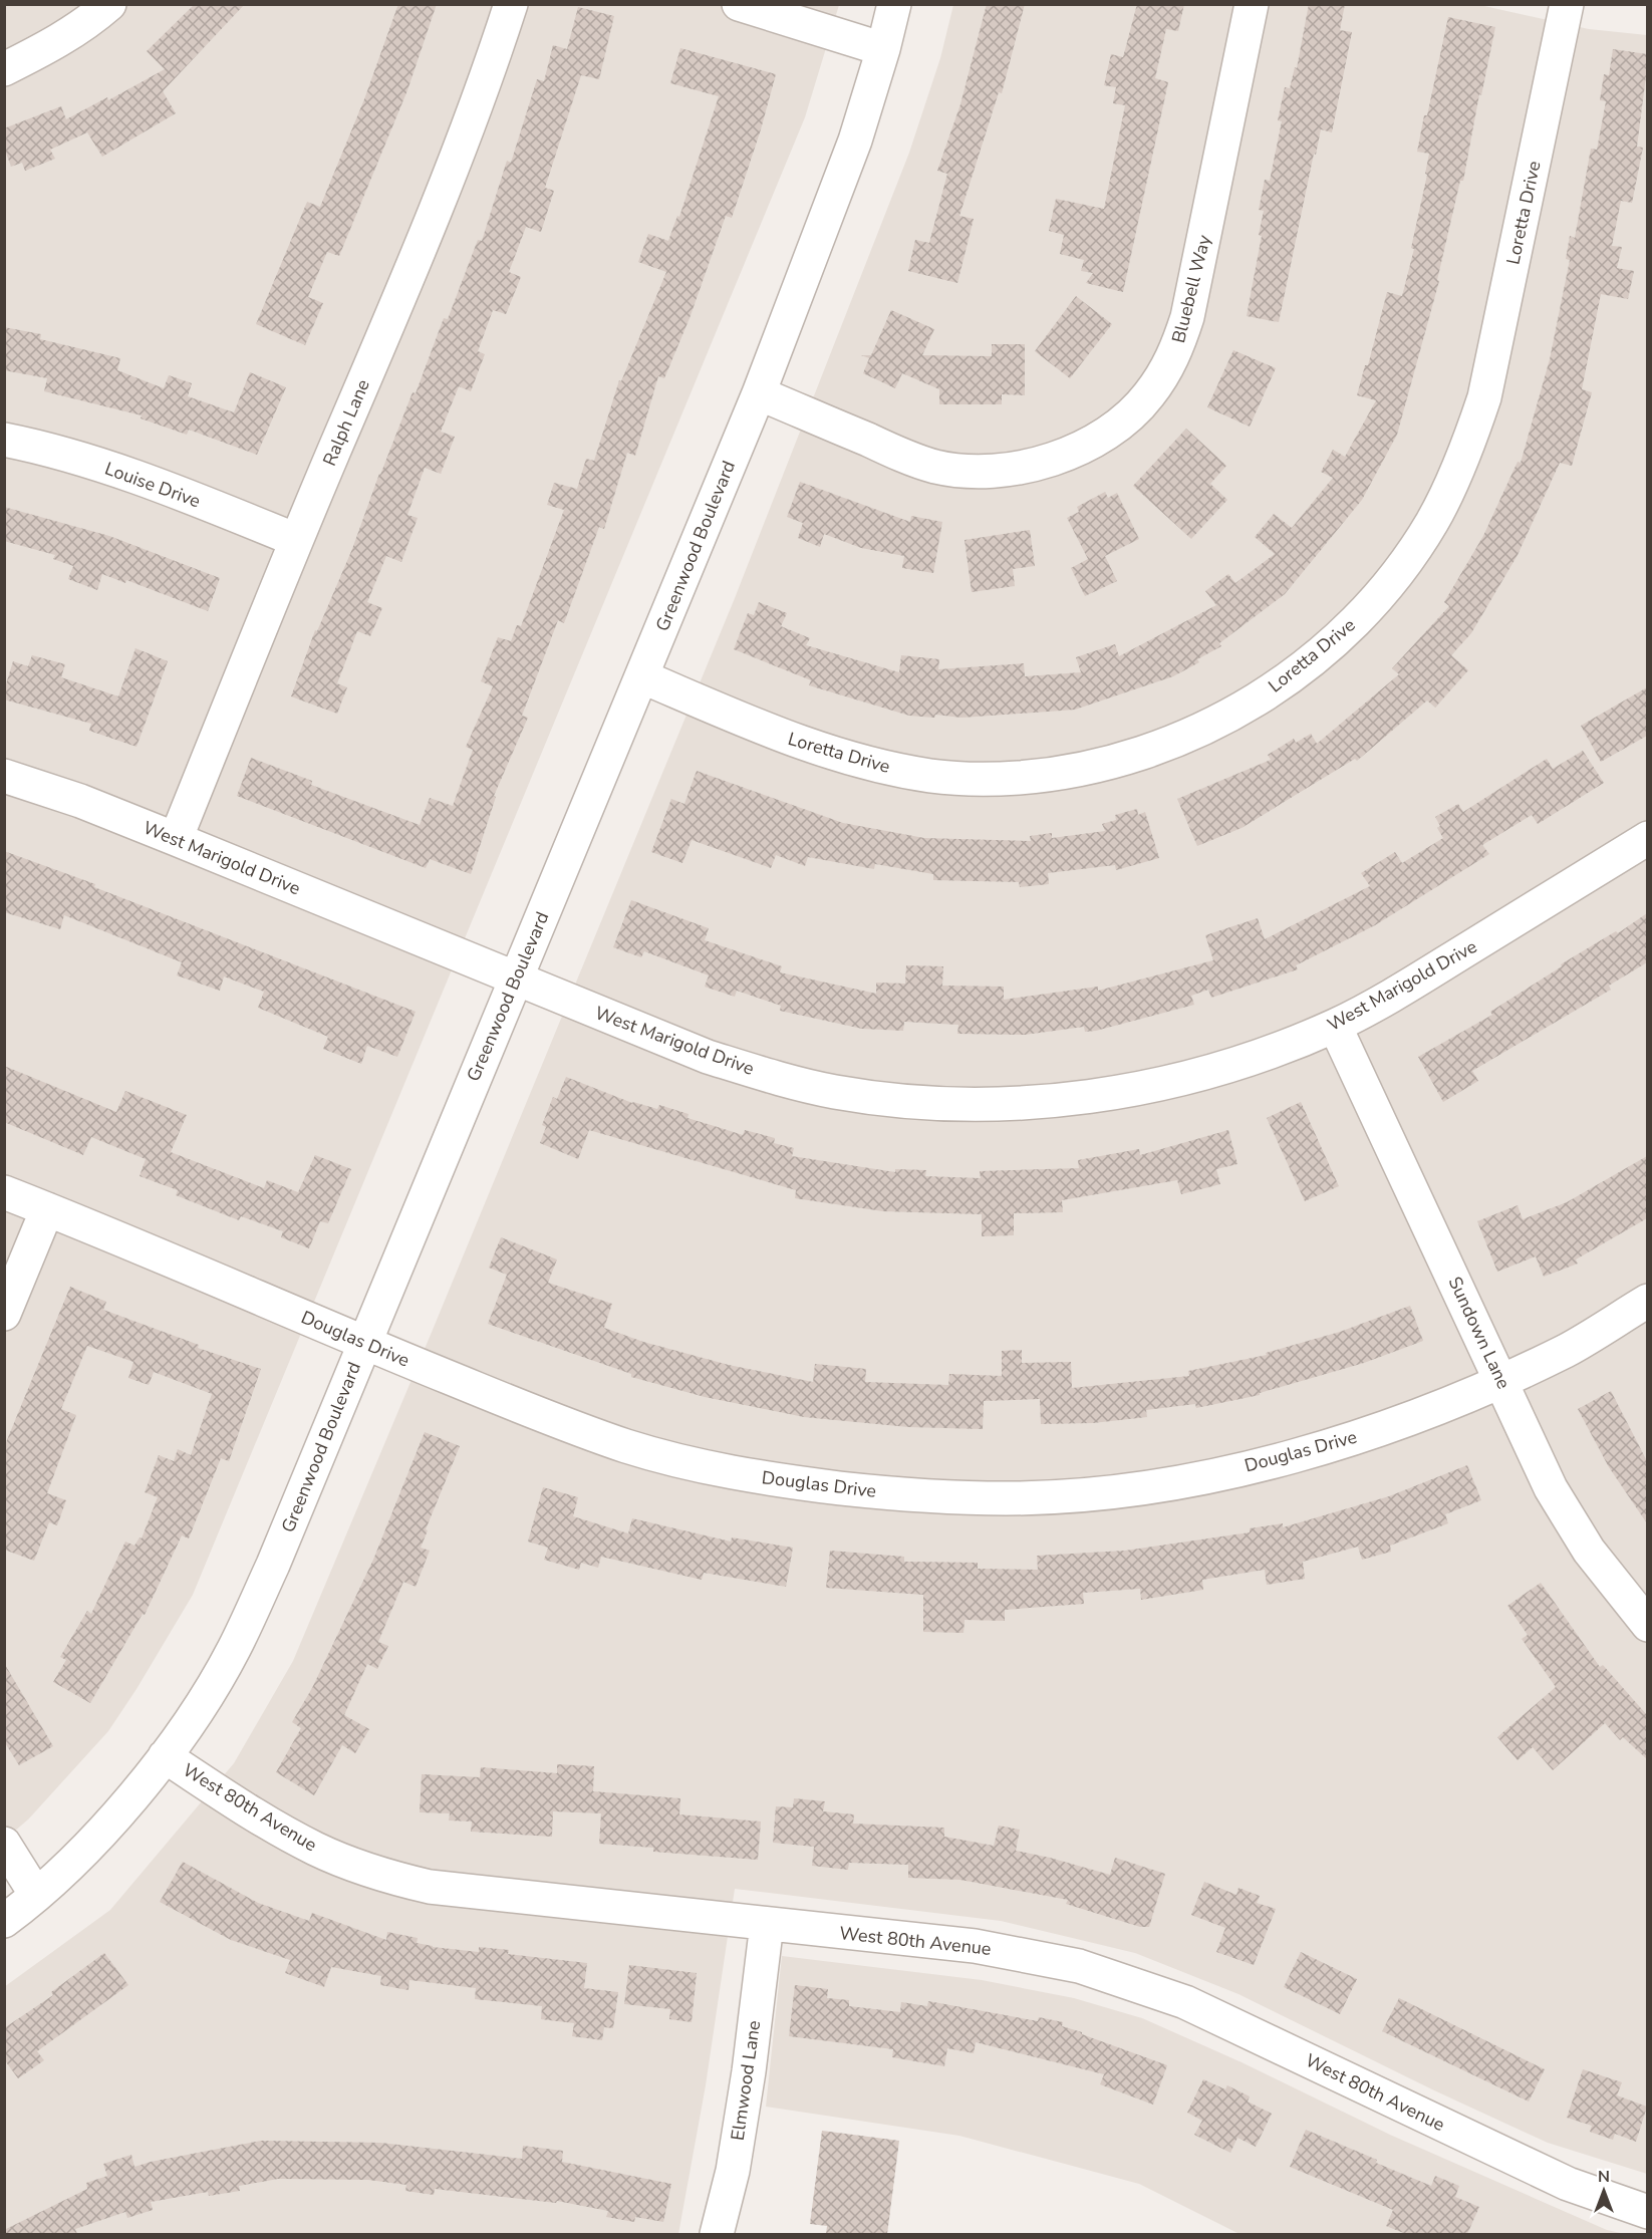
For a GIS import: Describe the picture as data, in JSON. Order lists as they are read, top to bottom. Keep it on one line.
{"streets":{"street":["Loretta Drive","Bluebell Way","Ralph Lane","Louise Drive","Greenwood Boulevard","West Marigold Drive","Sundown Lane","Douglas Drive","West 80th Avenue","Elmwood Lane"]},"crossings":[["Loretta Drive","Greenwood Boulevard"],["Bluebell Way","Greenwood Boulevard"],["Ralph Lane","Louise Drive"],["Ralph Lane","West Marigold Drive"],["Greenwood Boulevard","West Marigold Drive"],["Greenwood Boulevard","Douglas Drive"],["Greenwood Boulevard","West 80th Avenue"],["West Marigold Drive","Sundown Lane"],["Sundown Lane","Douglas Drive"],["West 80th Avenue","Elmwood Lane"]],"north":"top"}
